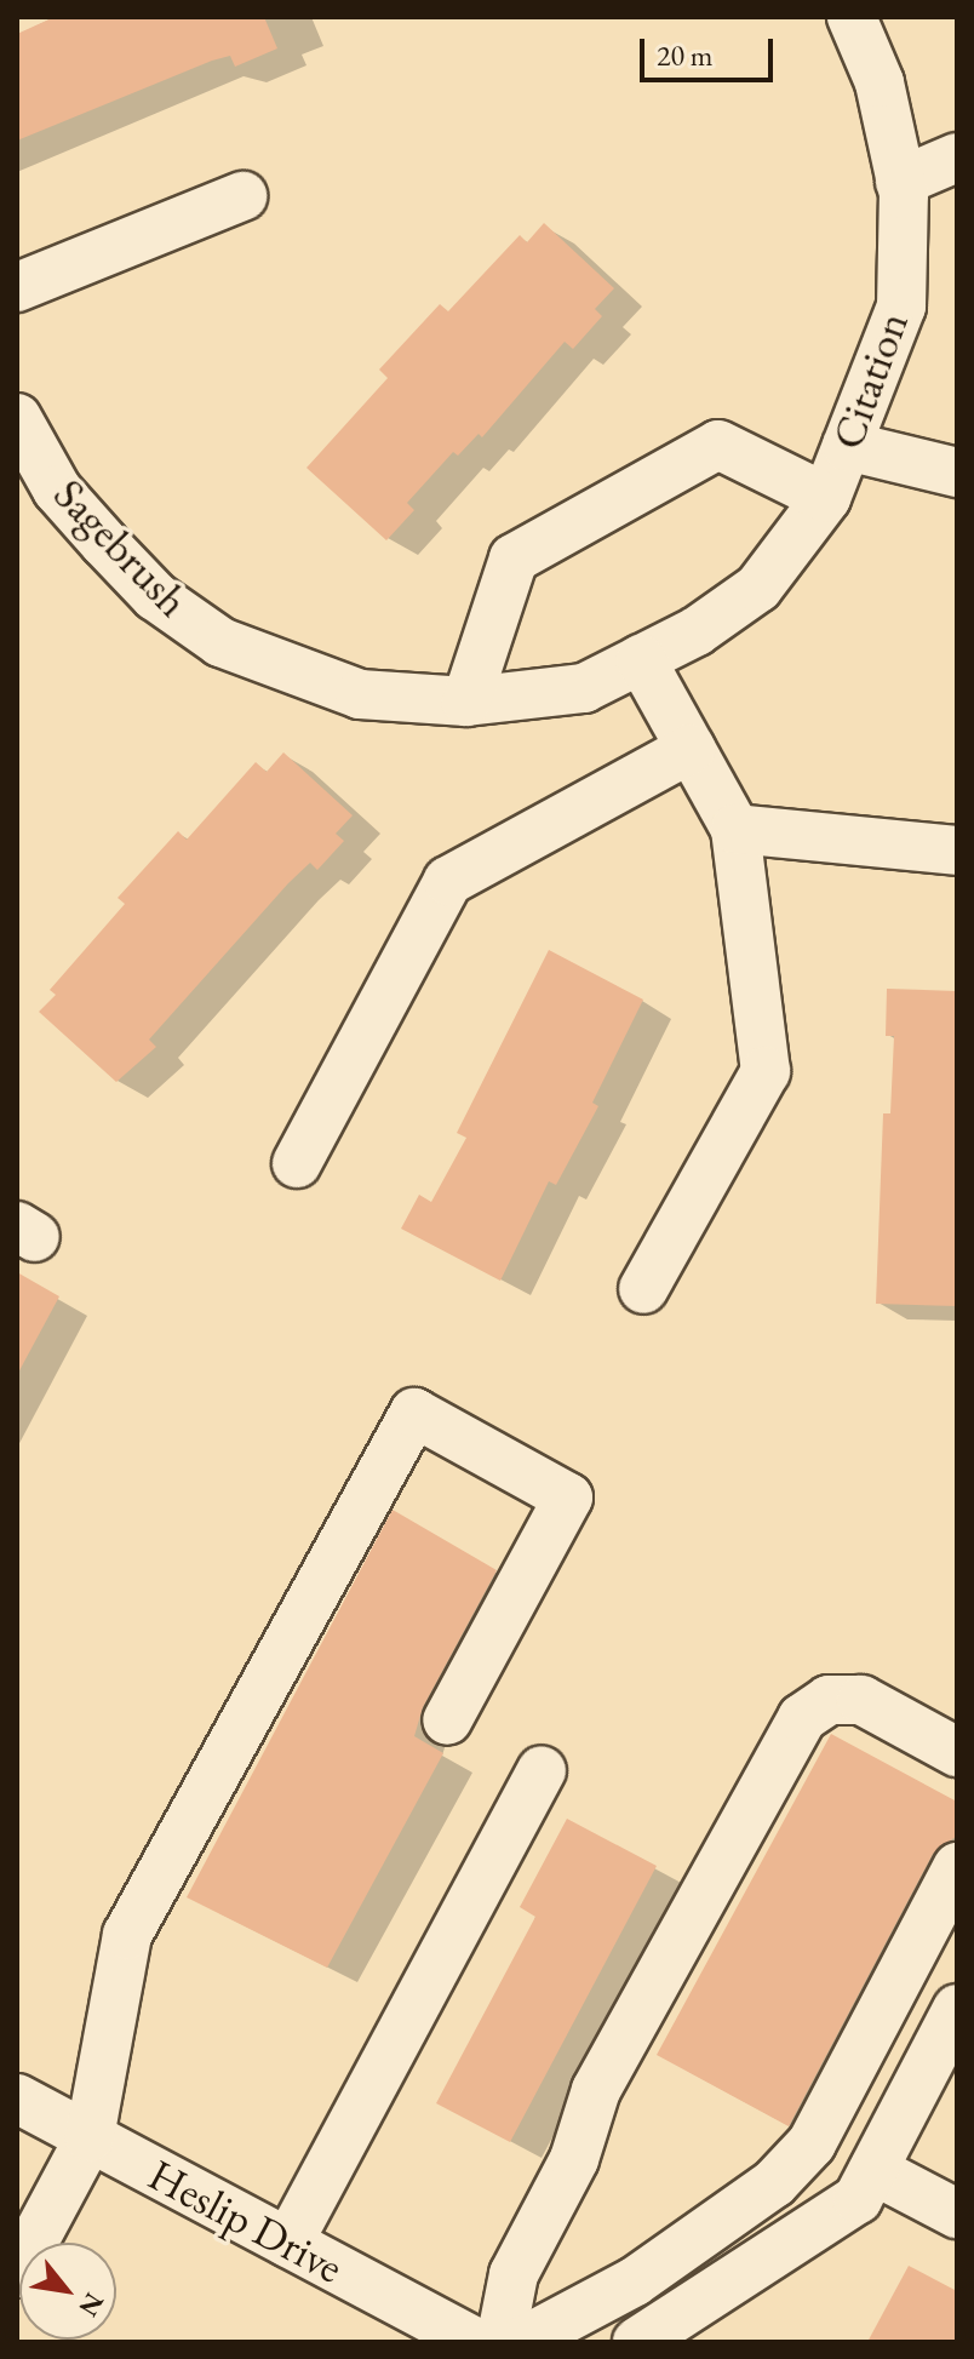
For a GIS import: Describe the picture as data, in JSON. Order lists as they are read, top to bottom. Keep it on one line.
{"streets":{"street":["Citation","Sagebrush","Heslip Drive"]},"crossings":[["Citation","Sagebrush"]],"scale_bar":"20 m","north":"bottom right"}
